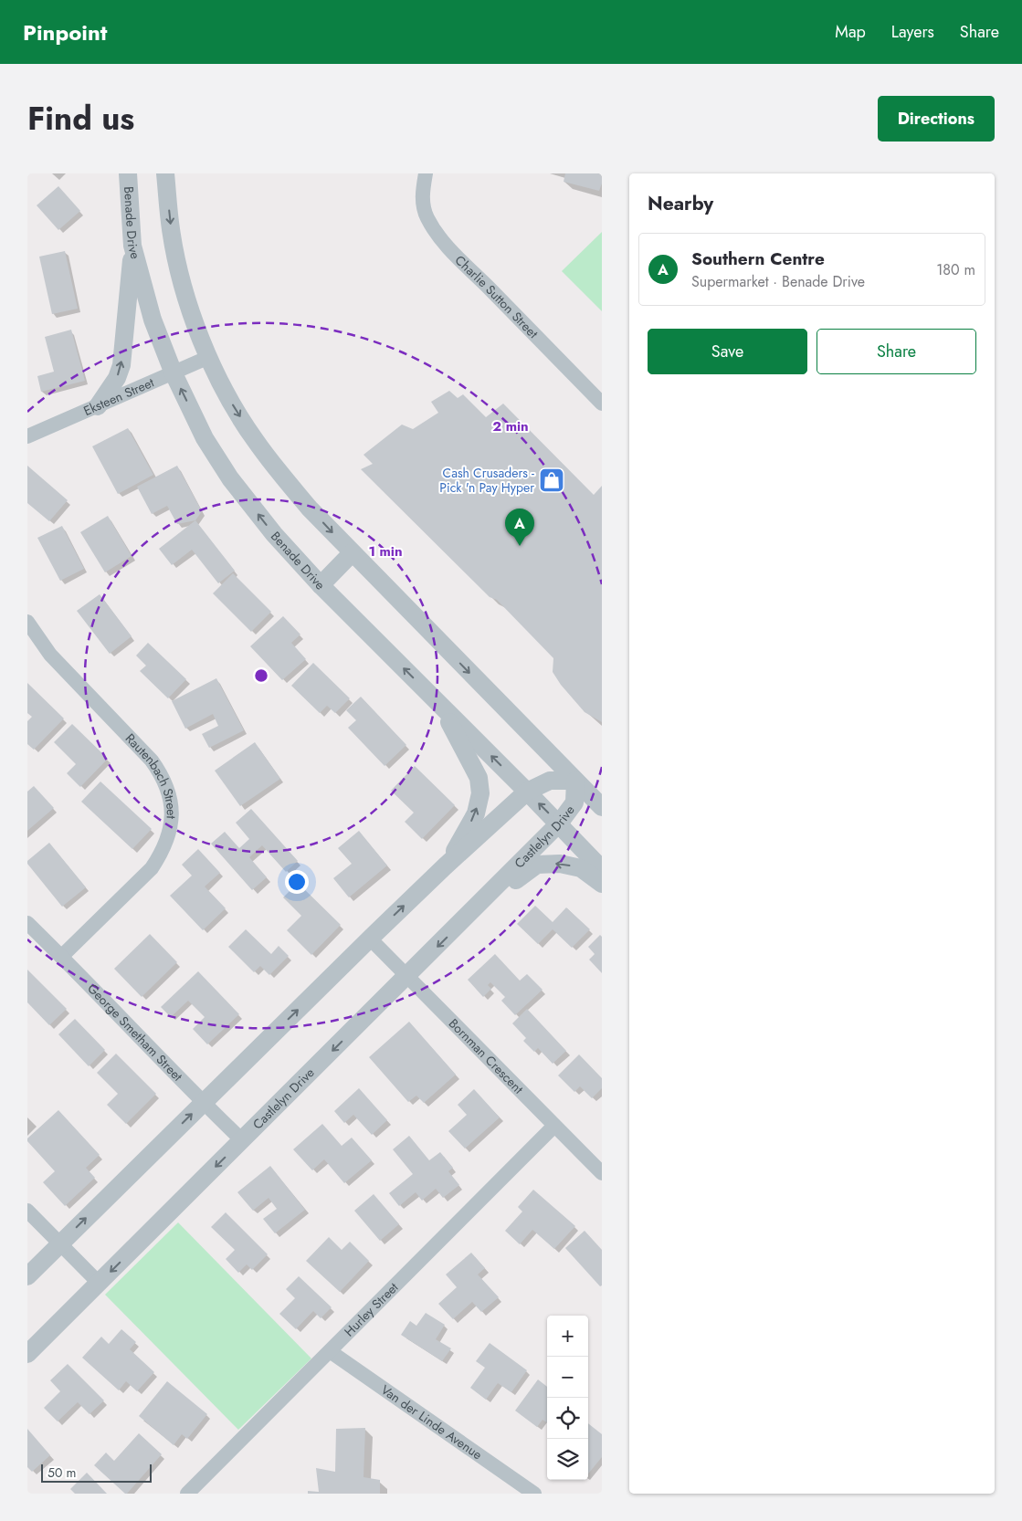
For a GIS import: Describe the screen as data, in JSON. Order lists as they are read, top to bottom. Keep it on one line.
{"streets":{"street":["Benade Drive","Charlie Sutton Street","Eksteen Street","Rautenbach Street","Castlelyn Drive","George Smetham Street","Bornman Crescent","Hurley Street","Van der Linde Avenue"]},"crossings":[["Benade Drive","Eksteen Street"],["Benade Drive","Castlelyn Drive"],["Rautenbach Street","George Smetham Street"],["Castlelyn Drive","George Smetham Street"],["Castlelyn Drive","Bornman Crescent"],["Bornman Crescent","Hurley Street"],["Hurley Street","Van der Linde Avenue"]],"places":{"shop":["Cash Crusaders - Pick 'n Pay Hyper"]},"scale_bar":"50 m","page":{"header":"Pinpoint","nav":["Map","Layers","Share"],"title":"Find us","buttons":["Directions",["Save","Share"]],"heading":"Nearby","list":[{"mark":"A","name":"Southern Centre","note":"Supermarket · Benade Drive","value":"180 m"}],"pins":"A","map_buttons":["+","−"],"scale":"50 m"},"rings":["2 min","1 min"]}
